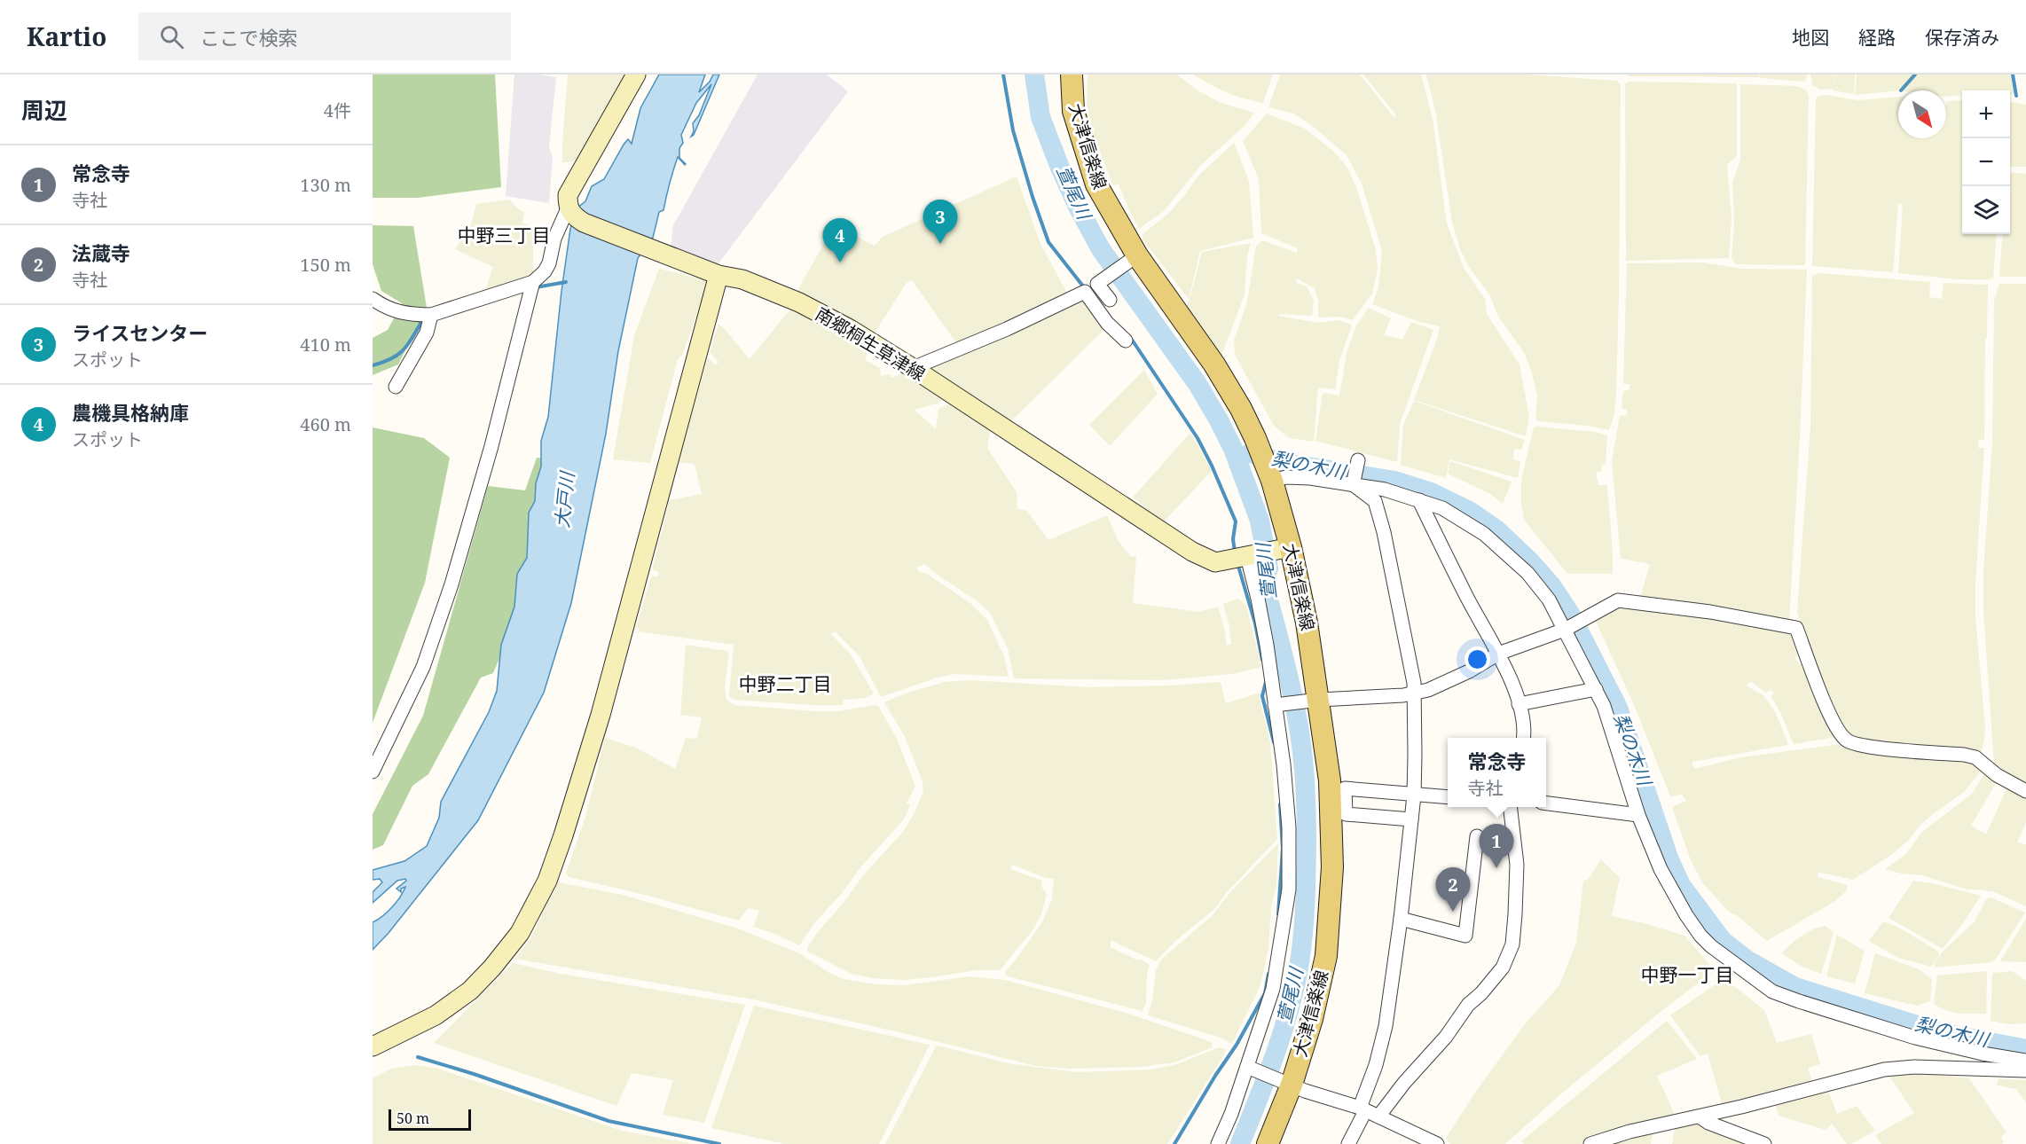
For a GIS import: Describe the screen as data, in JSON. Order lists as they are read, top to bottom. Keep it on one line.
{"streets":{"main road":["大津信楽線","南郷桐生草津線"]},"crossings":[["大津信楽線","南郷桐生草津線"]],"districts":["中野三丁目","中野二丁目","中野一丁目"],"water":["萱尾川","梨の木川","大戸川"],"scale_bar":"50 m","north":"bottom right","page":{"header":"Kartio","search":"ここで検索","nav":["地図","経路","保存済み"],"heading":["周辺","4件"],"map_buttons":["+","−"],"list":[{"mark":"1","name":"常念寺","note":"寺社","value":"130 m"},{"mark":"2","name":"法蔵寺","note":"寺社","value":"150 m"},{"mark":"3","name":"ライスセンター","note":"スポット","value":"410 m"},{"mark":"4","name":"農機具格納庫","note":"スポット","value":"460 m"}],"pins":["3","4","1","2"],"popup":["常念寺","寺社"],"scale":"50 m"}}
